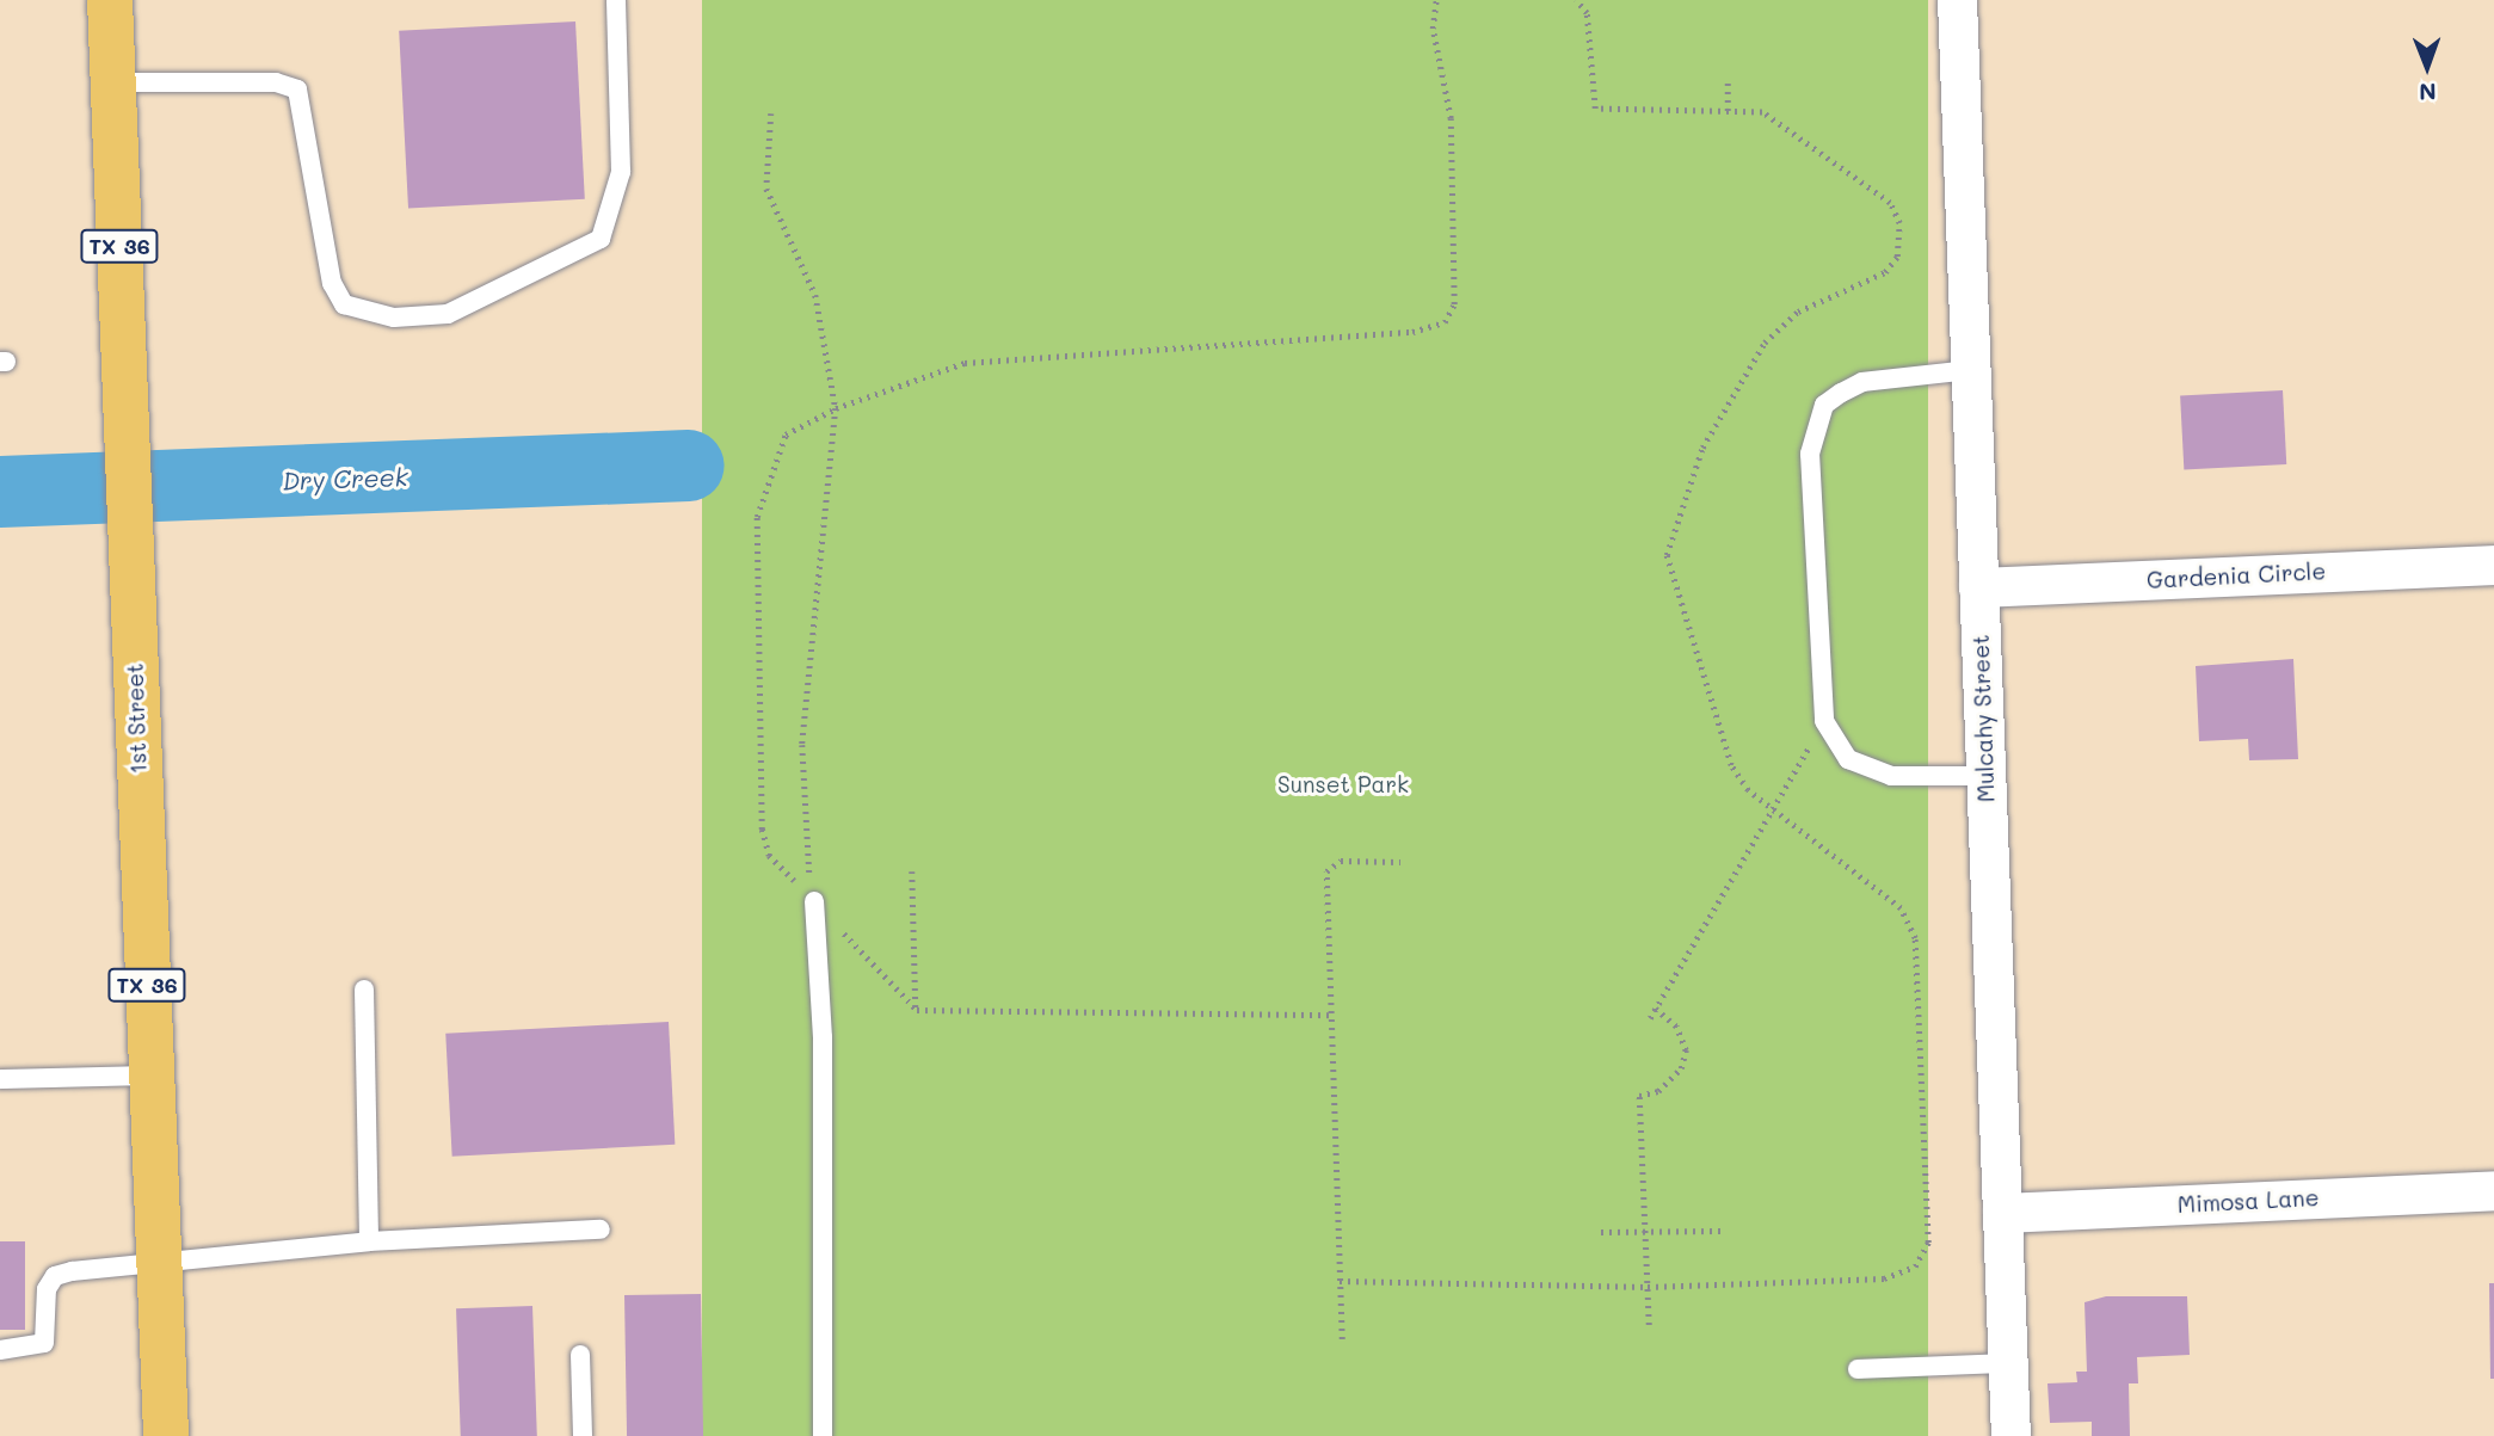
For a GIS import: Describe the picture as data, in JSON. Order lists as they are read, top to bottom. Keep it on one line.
{"streets":{"main road":["TX 36","1st Street"],"street":["Gardenia Circle","Mulcahy Street","Mimosa Lane"]},"crossings":[["Gardenia Circle","Mulcahy Street"],["Mulcahy Street","Mimosa Lane"]],"water":["Dry Creek"],"parks":["Sunset Park"],"north":"bottom"}
